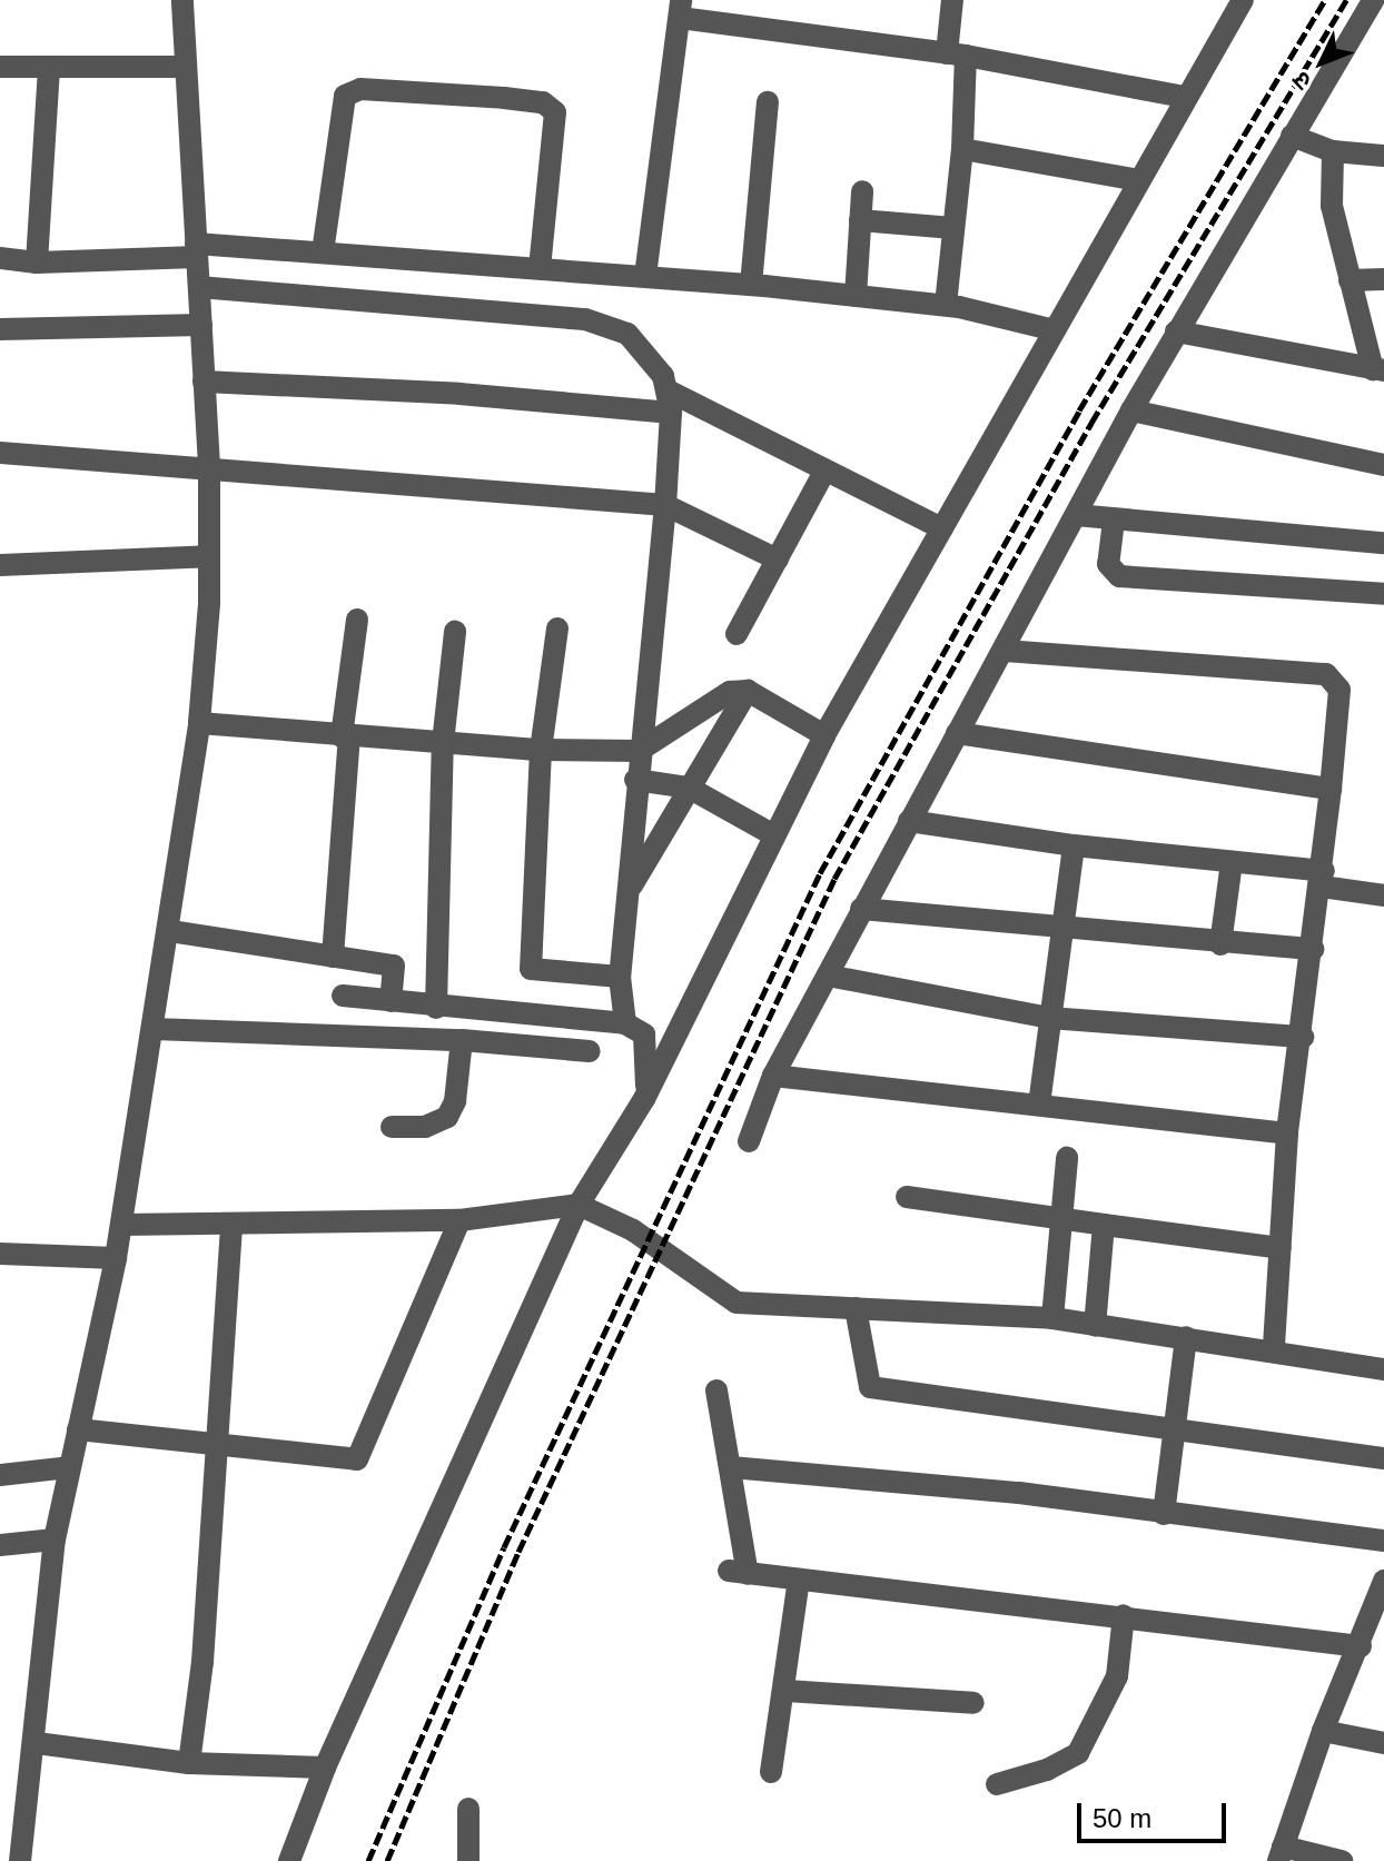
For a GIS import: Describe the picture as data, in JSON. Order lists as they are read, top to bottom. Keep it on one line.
{"scale_bar":"50 m","north":"bottom left"}
